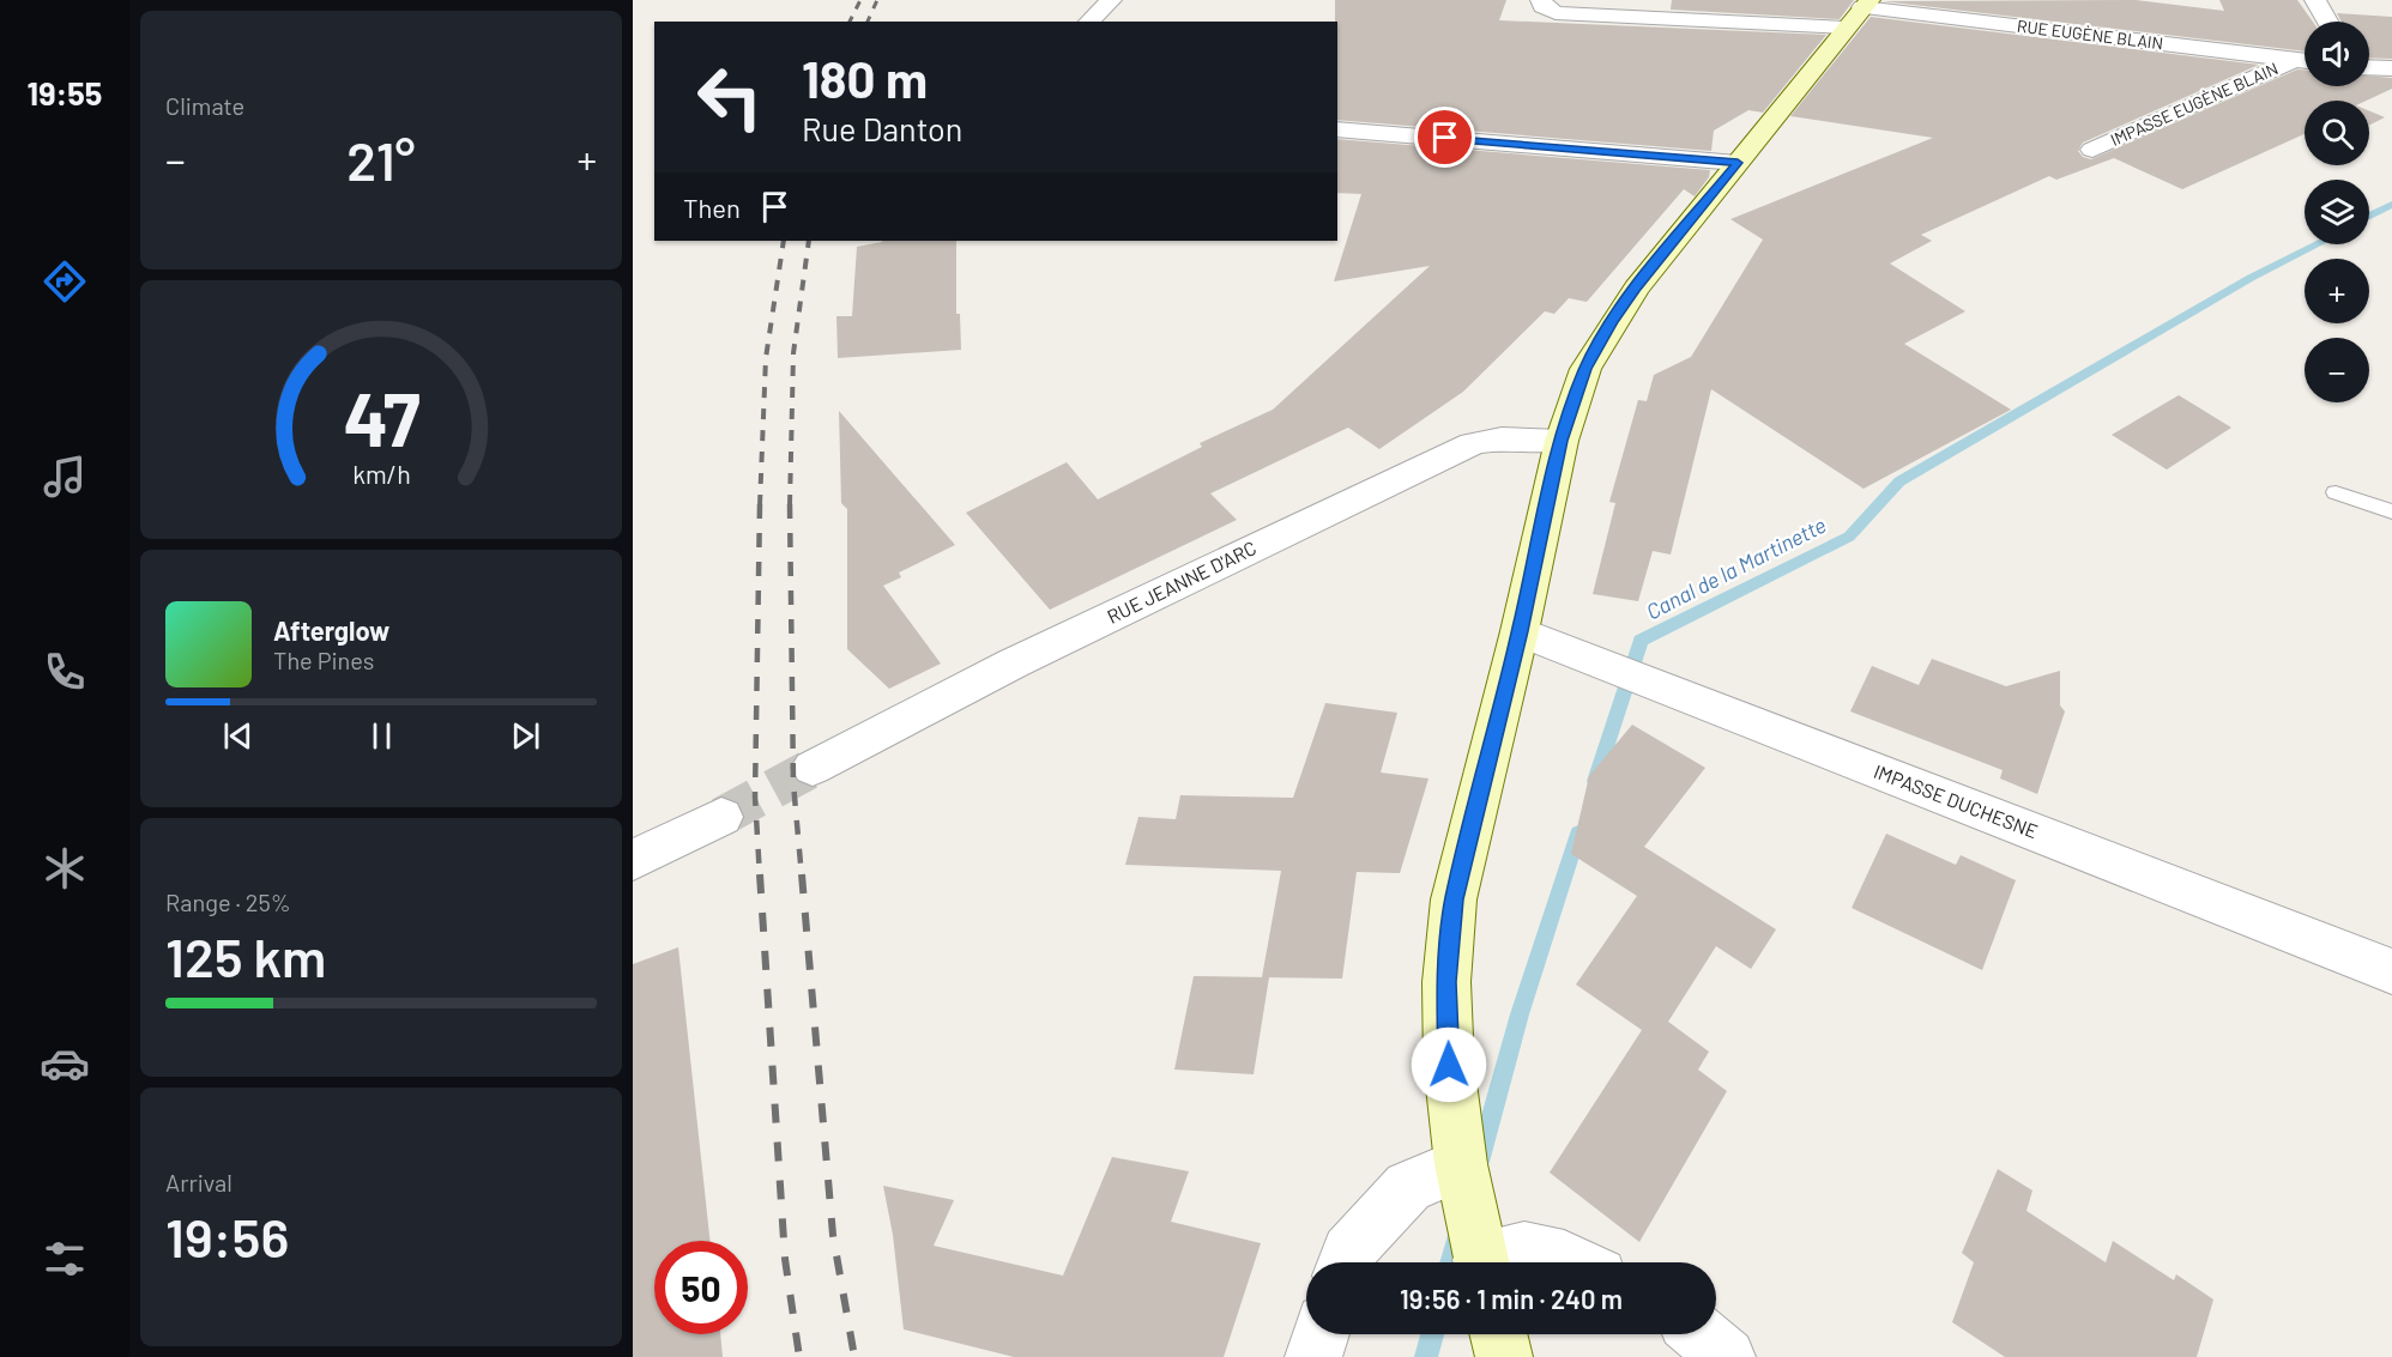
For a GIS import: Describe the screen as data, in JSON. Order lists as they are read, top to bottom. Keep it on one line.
{"streets":{"street":["RUE EUGÈNE BLAIN","IMPASSE EUGÈNE BLAIN","RUE JEANNE D'ARC","IMPASSE DUCHESNE"]},"water":["Canal de la Martinette"],"page":{"tabs":"19:55","tile":["Climate",["Range · 25%","125 km"],["Arrival","19:56"]],"map_buttons":["+","−"],"turn":["180 m","Rue Danton"],"heat":["−","21°","+"],"then":"Then","song":["Afterglow","The Pines"],"limit":"50","trip":"19:56 · 1 min · 240 m","gauge":["47","km/h"]}}
